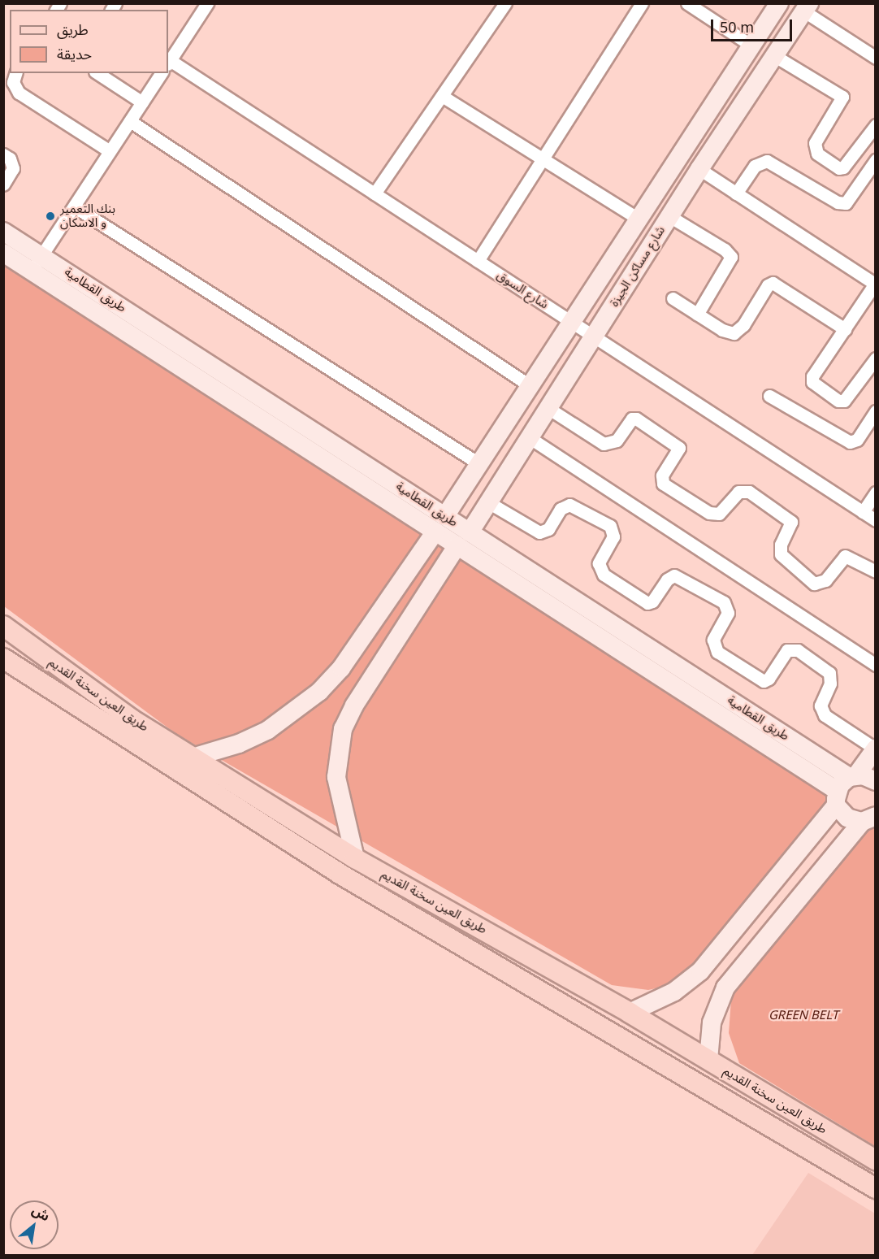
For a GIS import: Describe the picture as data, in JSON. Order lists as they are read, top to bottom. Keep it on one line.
{"streets":{"main road":["طريق العين سخنة القديم"],"street":["شارع مساكن الجيزة","طريق القطامية","شارع السوق"]},"crossings":[["شارع مساكن الجيزة","طريق القطامية"],["شارع مساكن الجيزة","شارع السوق"],["شارع مساكن الجيزة","طريق العين سخنة القديم"]],"parks":["GREEN BELT"],"places":["بنك التعمير و الاسكان"],"legend":["طريق","حديقة"],"scale_bar":"50 m","north":"top right"}
